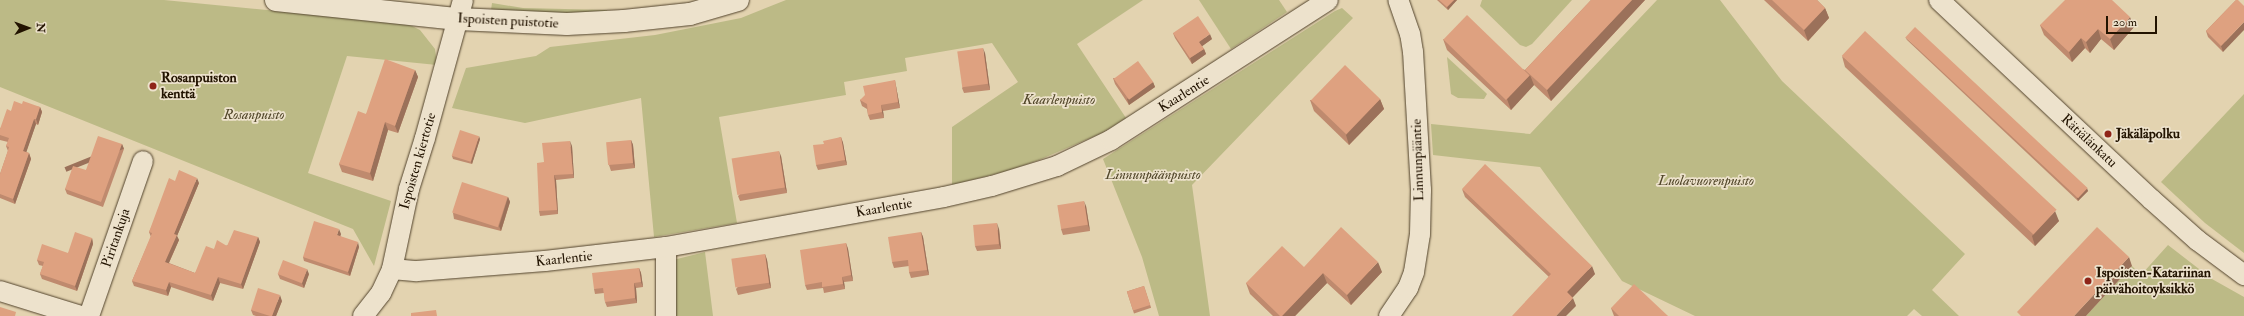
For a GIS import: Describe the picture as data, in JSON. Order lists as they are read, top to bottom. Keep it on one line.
{"streets":{"main road":["Ispoisten puistotie"],"street":["Kaarlentie","Rätiälänkatu","Linnunpääntie","Ispoisten kiertotie","Piritankuja"]},"crossings":[["Ispoisten puistotie","Ispoisten kiertotie"],["Kaarlentie","Ispoisten kiertotie"]],"parks":["Kaarlenpuisto","Rosanpuisto","Linnunpäänpuisto","Luolavuorenpuisto"],"places":["Rosanpuiston kenttä","Jäkäläpolku","Ispoisten-Katariinan päivähoitoyksikkö"],"scale_bar":"20 m","north":"right"}
